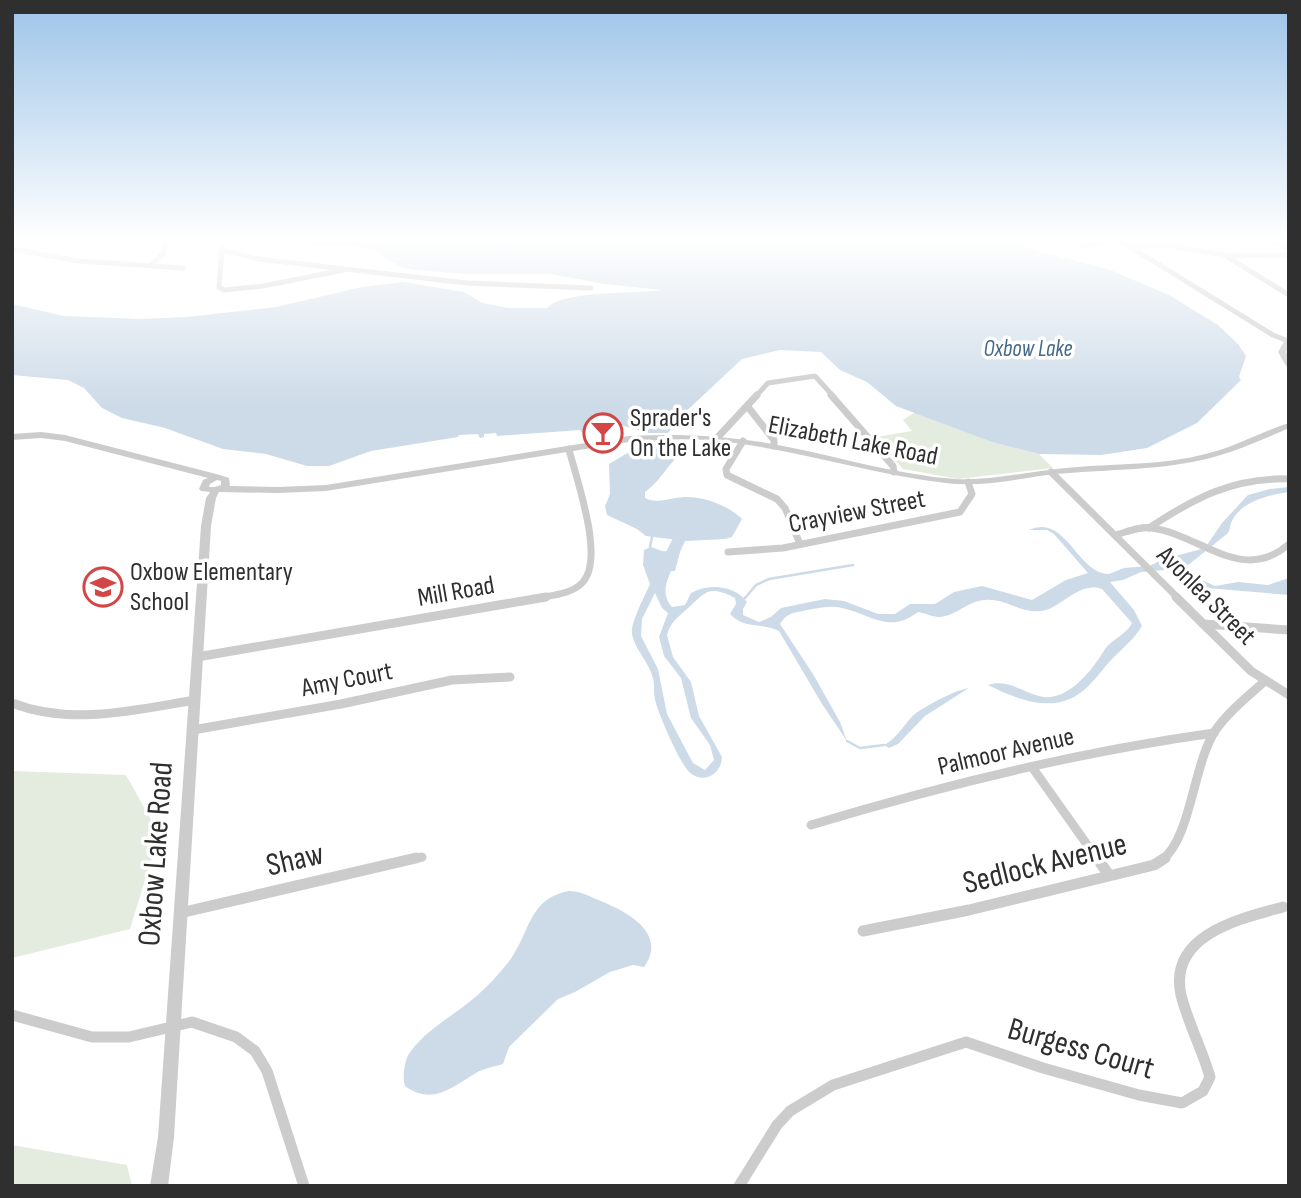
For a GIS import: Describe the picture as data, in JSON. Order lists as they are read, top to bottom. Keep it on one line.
{"streets":{"street":["Elizabeth Lake Road","Crayview Street","Mill Road","Avonlea Street","Amy Court","Palmoor Avenue","Oxbow Lake Road","Shaw","Sedlock Avenue","Burgess Court"]},"crossings":[["Elizabeth Lake Road","Crayview Street"],["Elizabeth Lake Road","Mill Road"],["Elizabeth Lake Road","Avonlea Street"],["Elizabeth Lake Road","Oxbow Lake Road"],["Mill Road","Oxbow Lake Road"],["Avonlea Street","Palmoor Avenue"],["Avonlea Street","Sedlock Avenue"],["Amy Court","Oxbow Lake Road"],["Oxbow Lake Road","Shaw"]],"water":["Oxbow Lake"],"places":{"bar":["Sprader's On the Lake"],"school or university":["Oxbow Elementary School"]}}
